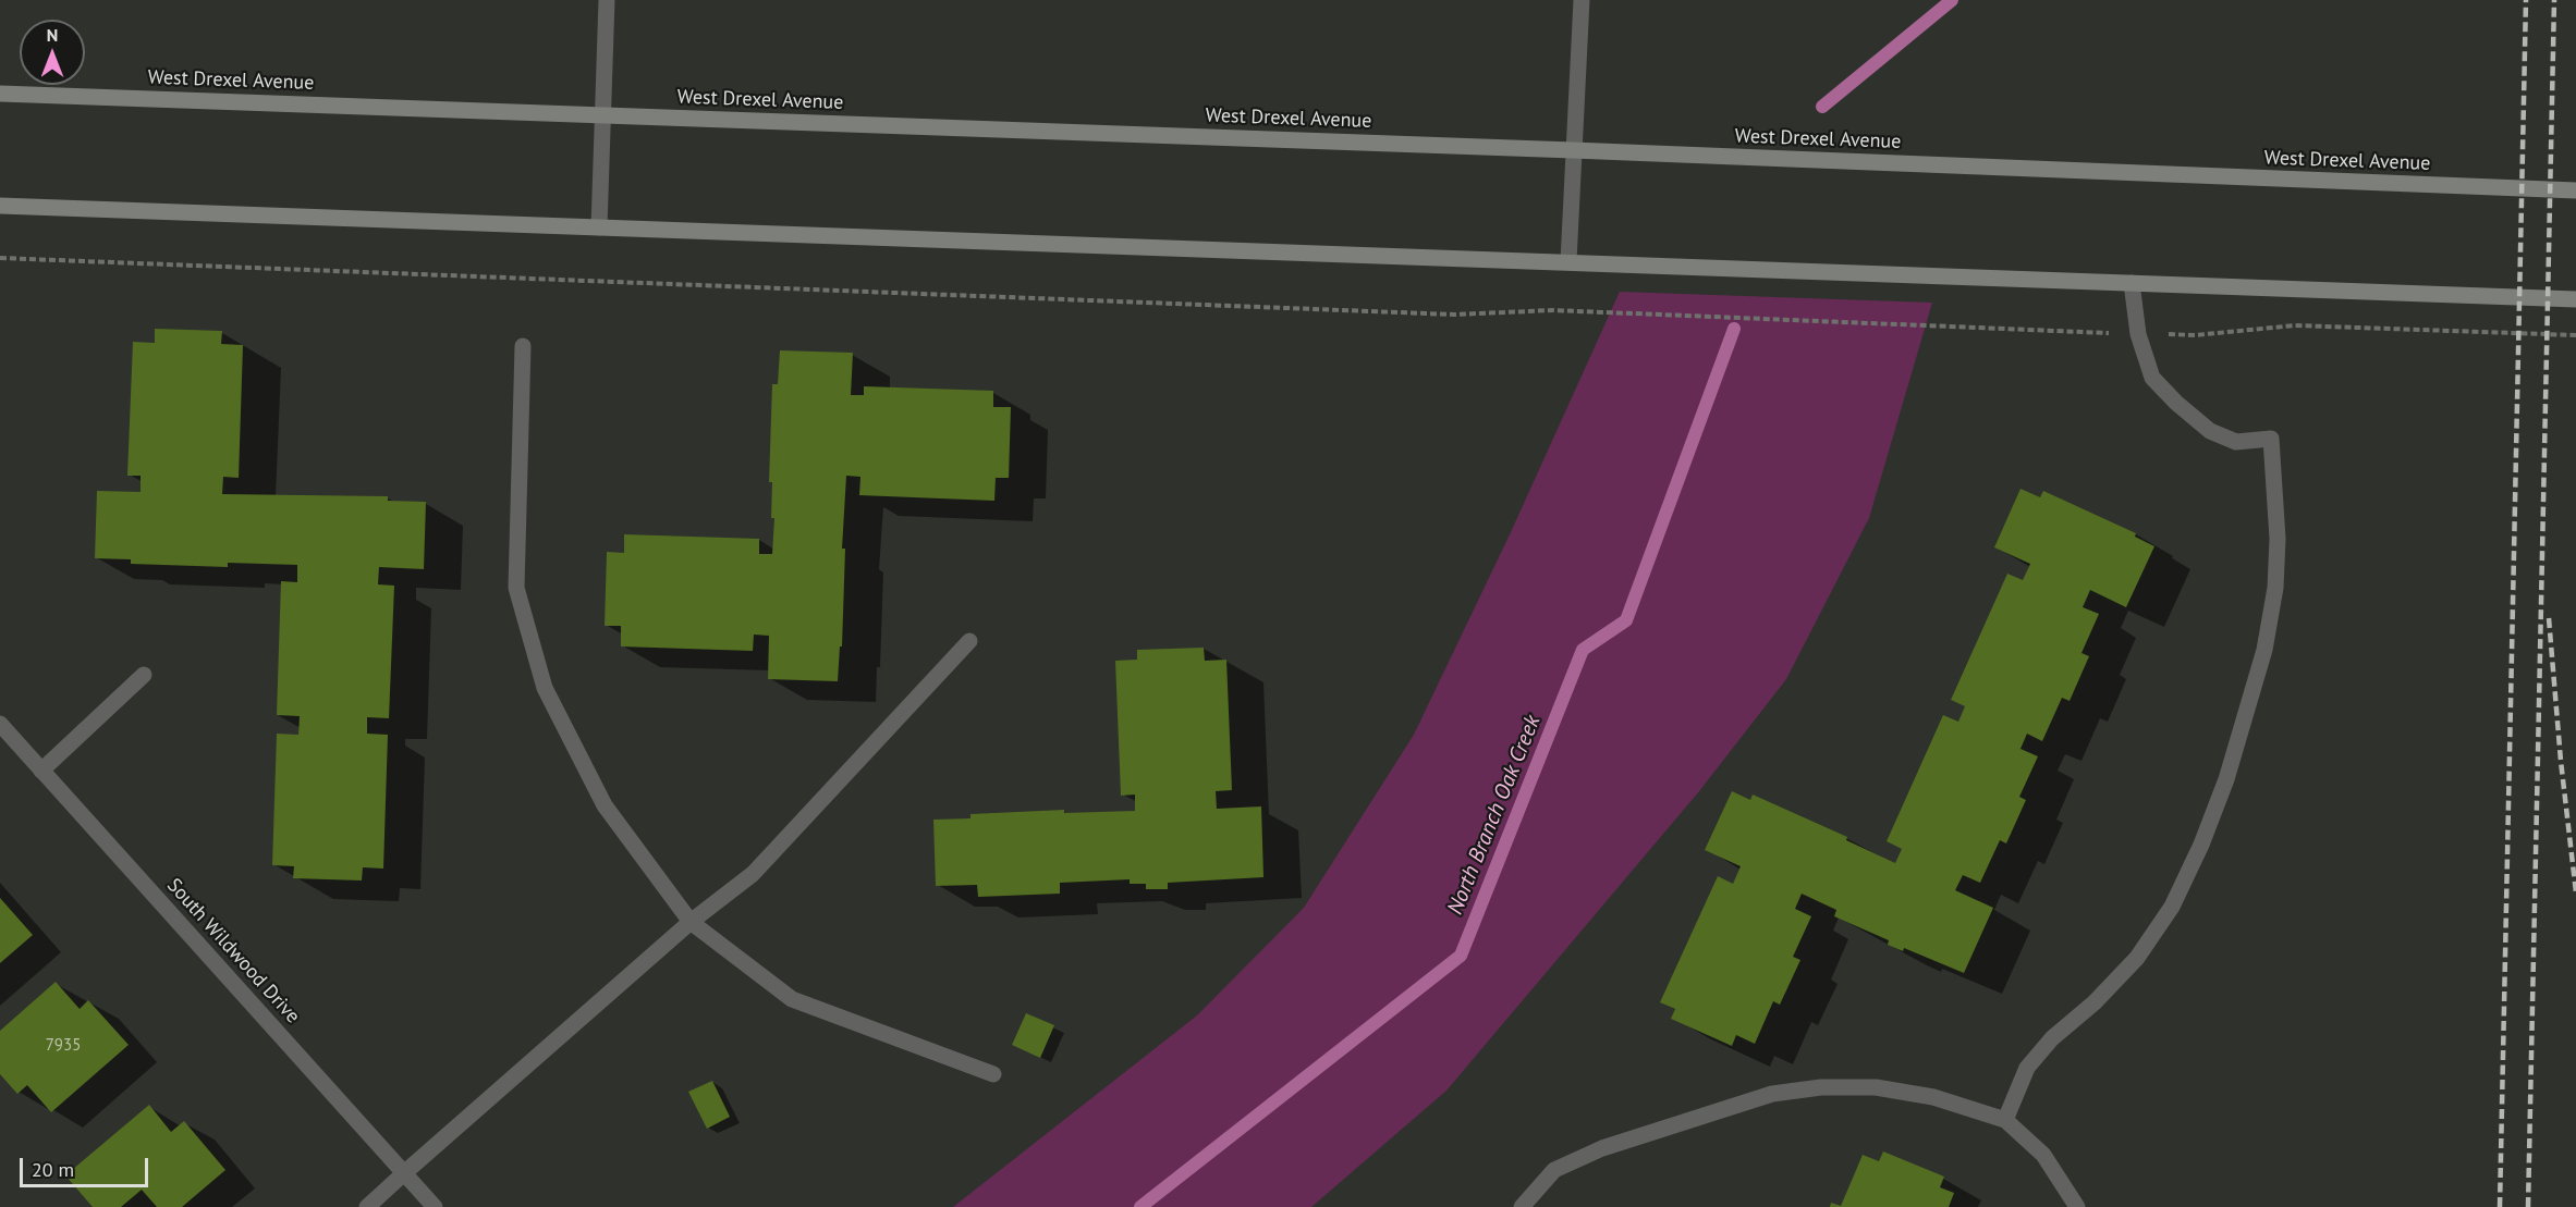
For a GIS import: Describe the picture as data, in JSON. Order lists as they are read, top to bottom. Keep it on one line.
{"streets":{"street":["West Drexel Avenue","South Wildwood Drive"]},"water":["North Branch Oak Creek"],"house_numbers":["7935"],"scale_bar":"20 m","north":"top"}
